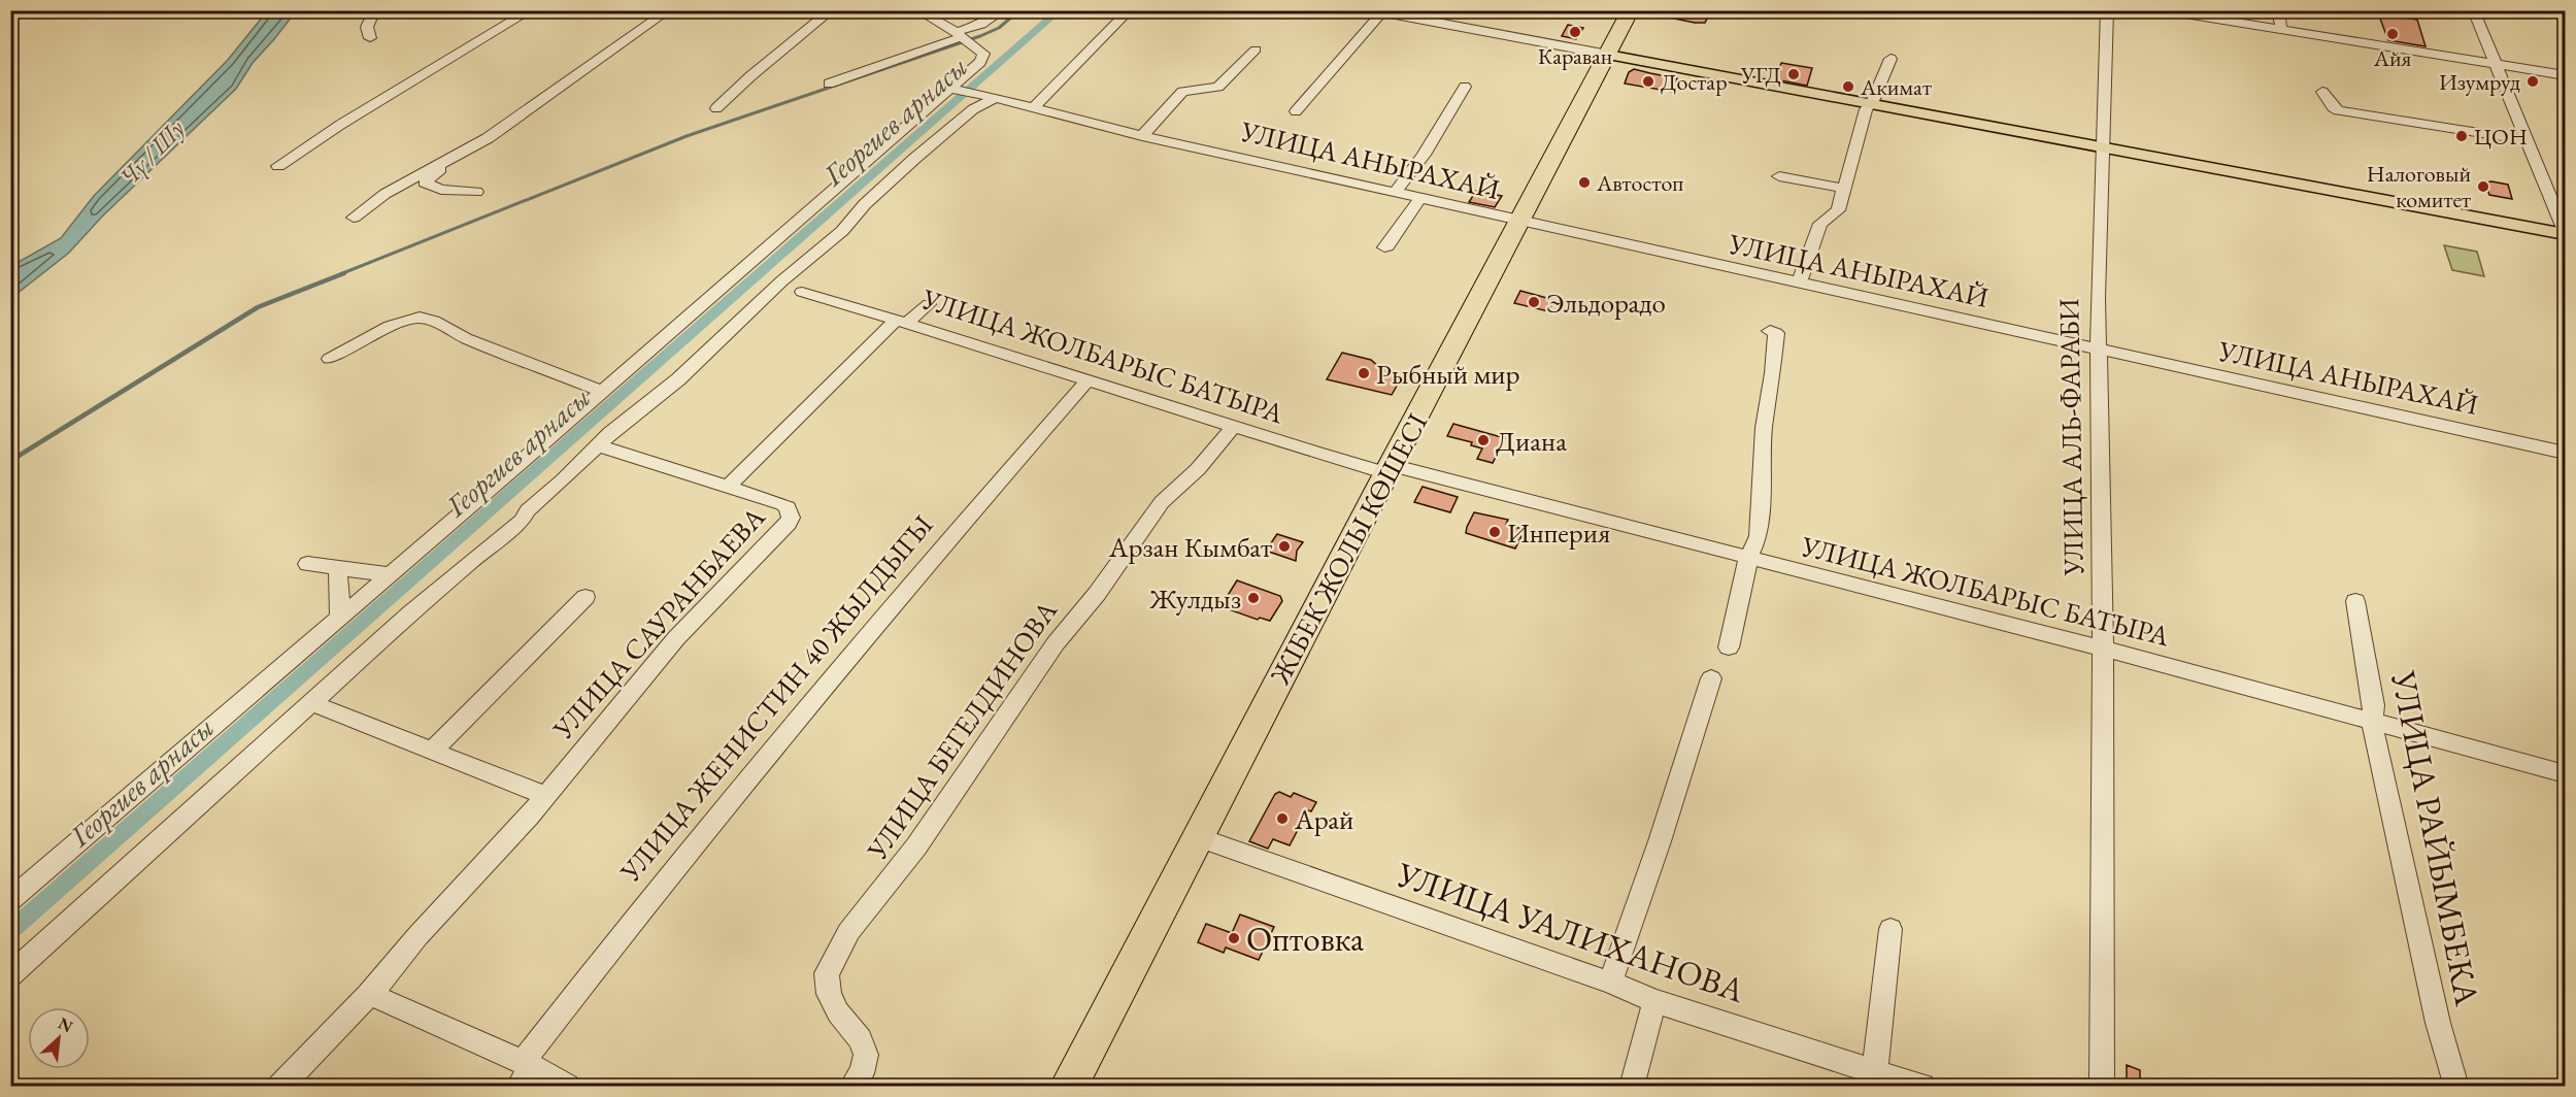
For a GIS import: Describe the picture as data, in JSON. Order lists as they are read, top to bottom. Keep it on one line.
{"streets":{"highway":["ЖІБЕК ЖОЛЫ КӨШЕСІ"],"street":["УЛИЦА АНЫРАХАЙ","УЛИЦА ЖОЛБАРЫС БАТЫРА","УЛИЦА АЛЬ-ФАРАБИ","УЛИЦА САУРАНБАЕВА","УЛИЦА ЖЕНИСТИН 40 ЖЫЛДЫГЫ","УЛИЦА БЕГЕЛДИНОВА","УЛИЦА РАЙЫМБЕКА","УЛИЦА УАЛИХАНОВА"]},"crossings":[["УЛИЦА АНЫРАХАЙ","УЛИЦА АЛЬ-ФАРАБИ"],["УЛИЦА АНЫРАХАЙ","ЖІБЕК ЖОЛЫ КӨШЕСІ"],["УЛИЦА ЖОЛБАРЫС БАТЫРА","УЛИЦА АЛЬ-ФАРАБИ"],["УЛИЦА ЖОЛБАРЫС БАТЫРА","ЖІБЕК ЖОЛЫ КӨШЕСІ"],["УЛИЦА ЖОЛБАРЫС БАТЫРА","УЛИЦА САУРАНБАЕВА"],["УЛИЦА ЖОЛБАРЫС БАТЫРА","УЛИЦА ЖЕНИСТИН 40 ЖЫЛДЫГЫ"],["УЛИЦА ЖОЛБАРЫС БАТЫРА","УЛИЦА БЕГЕЛДИНОВА"],["УЛИЦА ЖОЛБАРЫС БАТЫРА","УЛИЦА РАЙЫМБЕКА"],["ЖІБЕК ЖОЛЫ КӨШЕСІ","УЛИЦА УАЛИХАНОВА"]],"water":["Георгиев арнасы","Чү / Шу"],"places":["Караван","Айя","УГД","Достар","Изумруд","Акимат","ЦОН","Автостоп","Налоговый комитет","Эльдорадо","Рыбный мир","Диана","Инперия","Арзан Кымбат","Жулдыз","Арай","Оптовка"],"north":"top right"}
